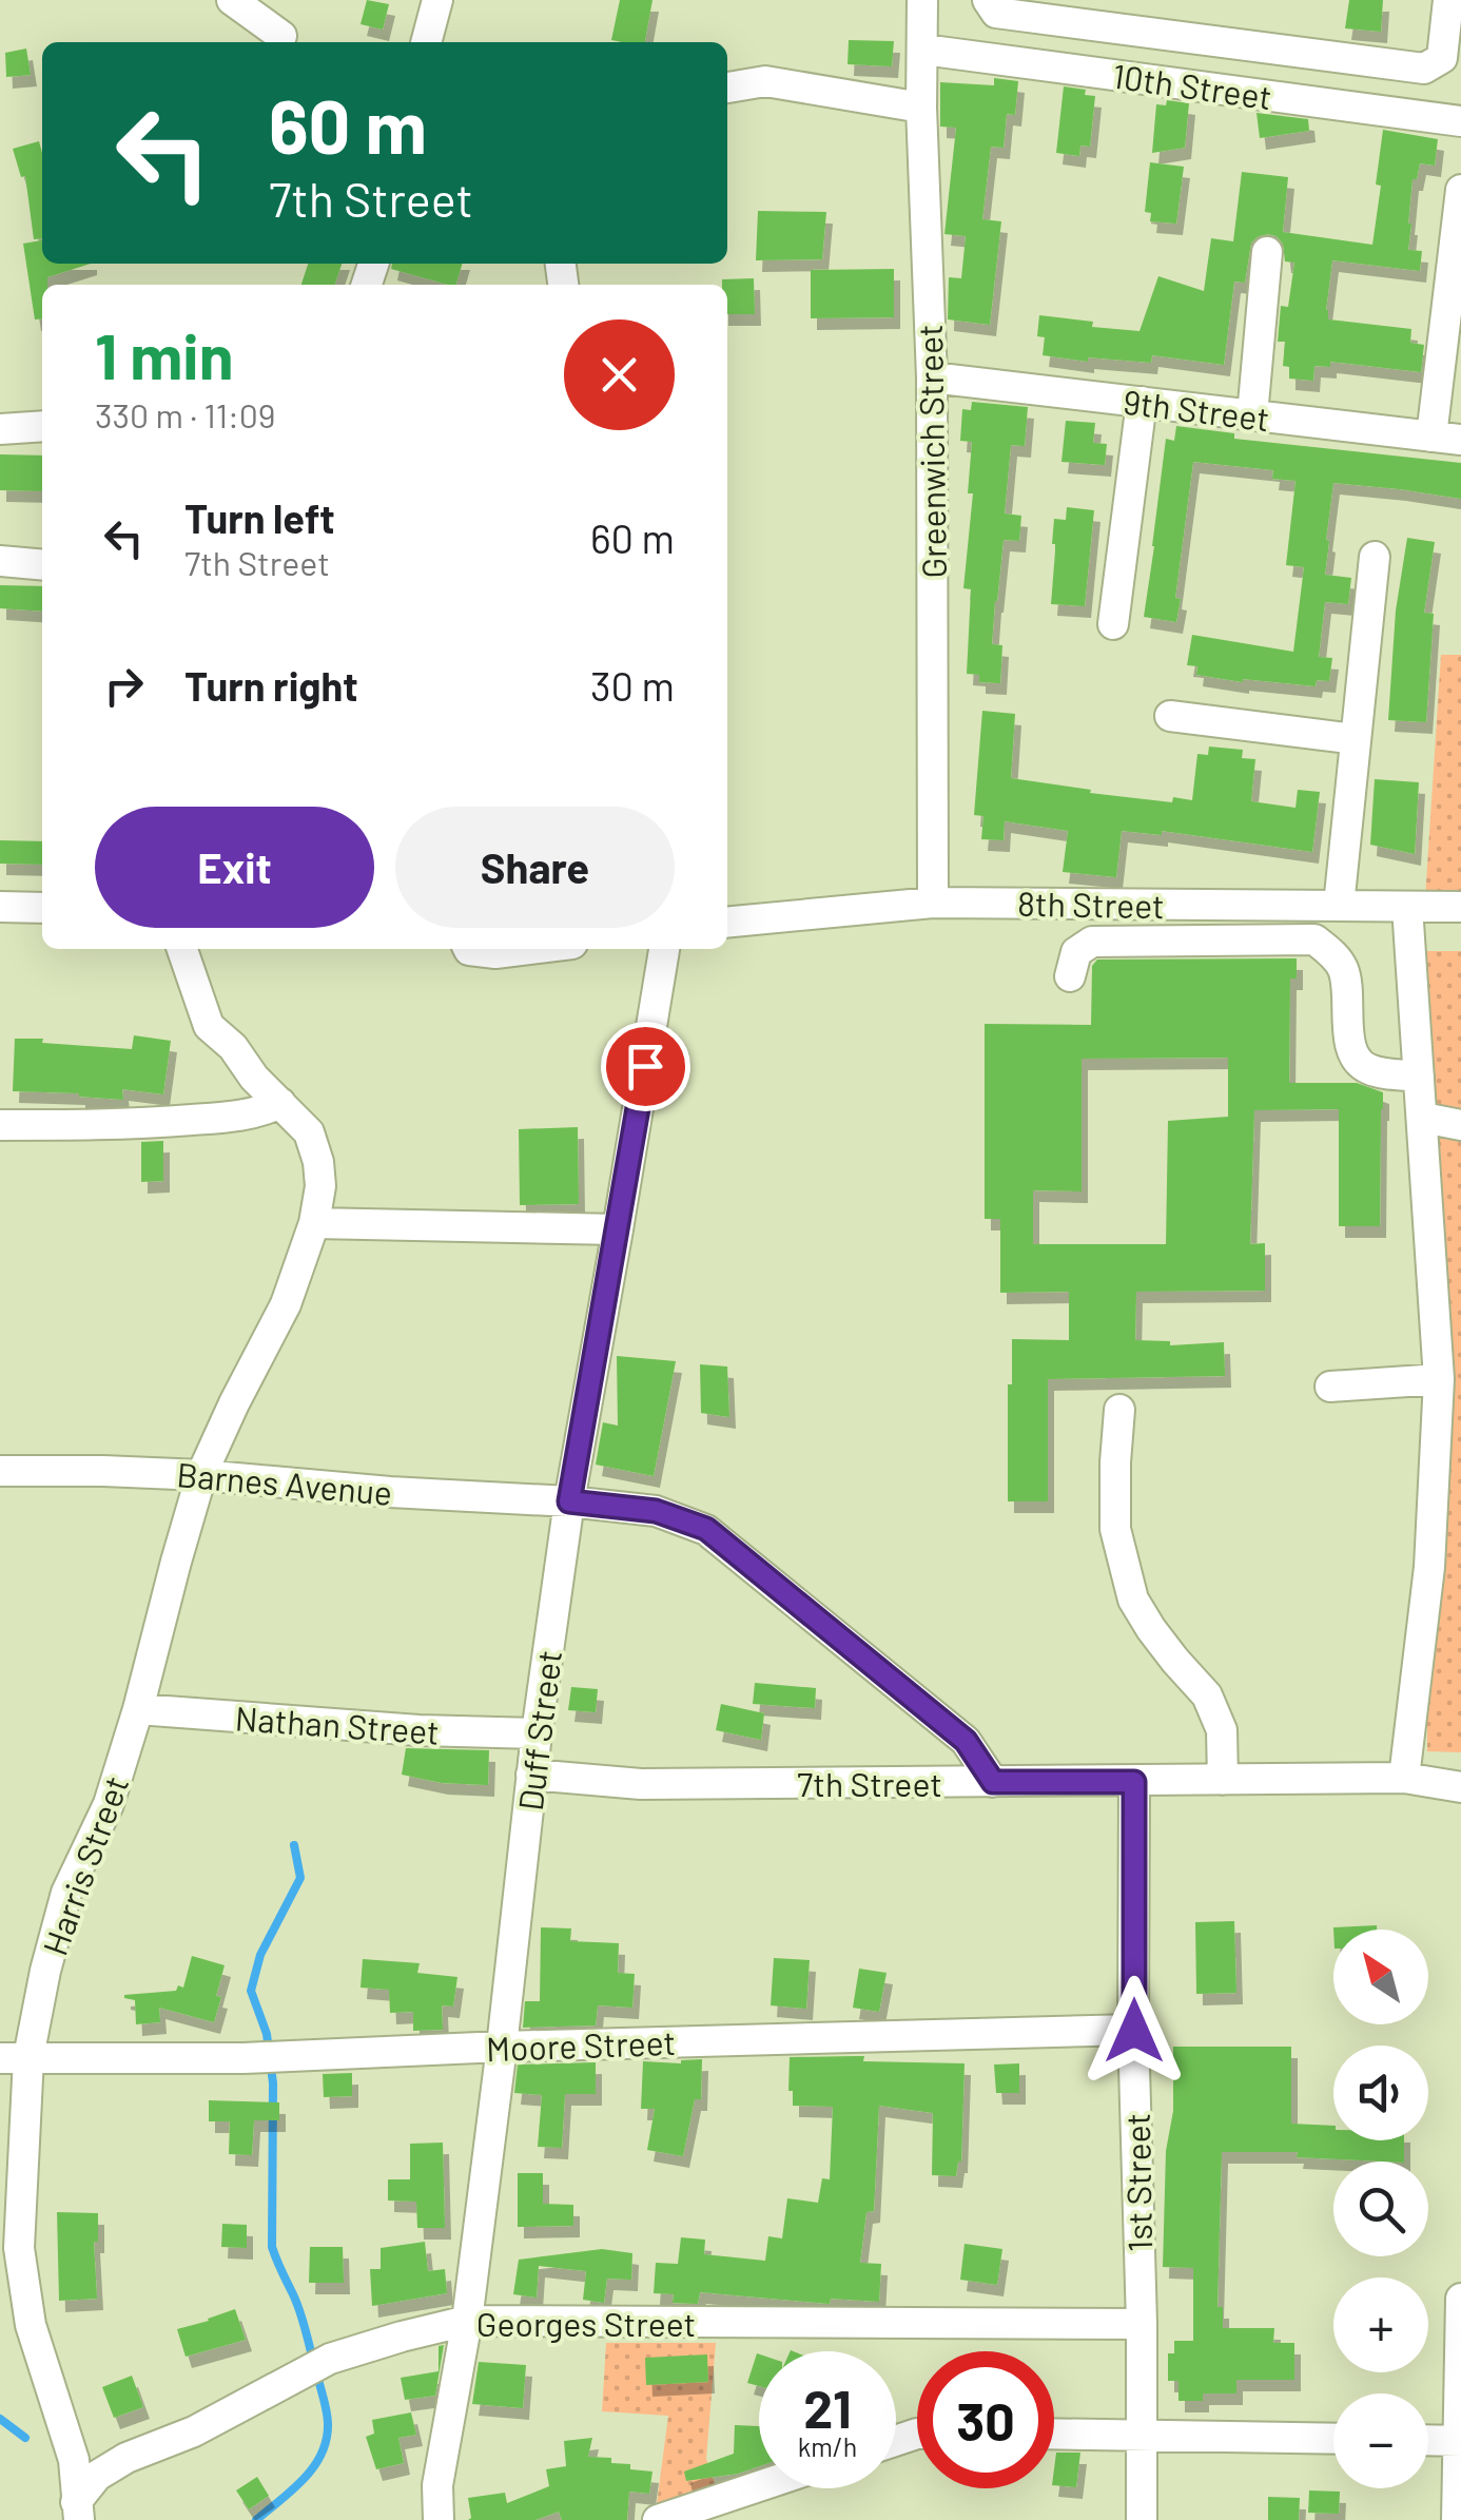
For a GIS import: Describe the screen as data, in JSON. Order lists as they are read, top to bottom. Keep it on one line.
{"streets":{"street":["10th Street","9th Street","Greenwich Street","8th Street","Barnes Avenue","Nathan Street","Duff Street","7th Street","Harris Street","Moore Street","1st Street","Georges Street"]},"crossings":[["10th Street","Greenwich Street"],["9th Street","Greenwich Street"],["Greenwich Street","8th Street"],["Barnes Avenue","Duff Street"],["Barnes Avenue","7th Street"],["Barnes Avenue","Harris Street"],["Nathan Street","Duff Street"],["Nathan Street","Harris Street"],["Duff Street","7th Street"],["Duff Street","Moore Street"],["Duff Street","Georges Street"],["7th Street","1st Street"],["Harris Street","Moore Street"],["Harris Street","Georges Street"],["Moore Street","1st Street"],["1st Street","Georges Street"]],"north":"top left","page":{"turn":["60 m","7th Street"],"heading":["1 min","330 m · 11:09"],"list":[{"name":"Turn left","note":"7th Street","value":"60 m"},{"name":"Turn right","value":"30 m"}],"buttons":["Exit","Share"],"map_buttons":["+","−"],"speed":"21 km/h","limit":"30"}}
